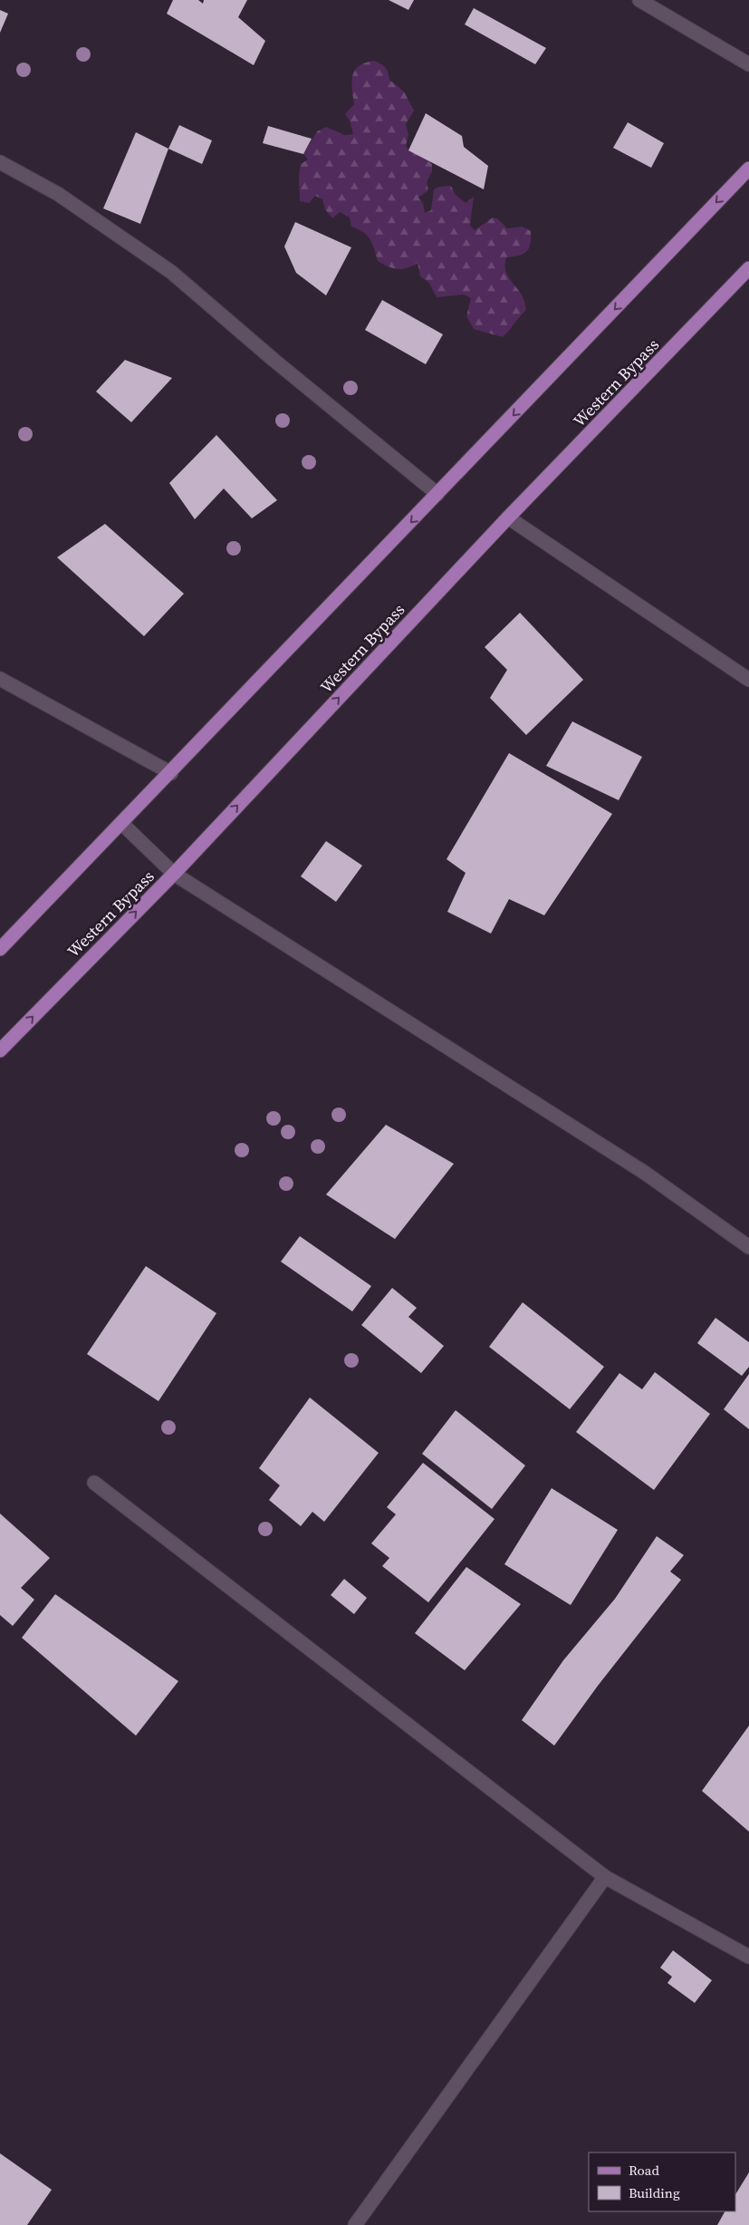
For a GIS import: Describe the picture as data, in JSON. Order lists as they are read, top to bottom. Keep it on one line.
{"streets":{"main road":["Western Bypass"]},"legend":["Road","Building"]}
